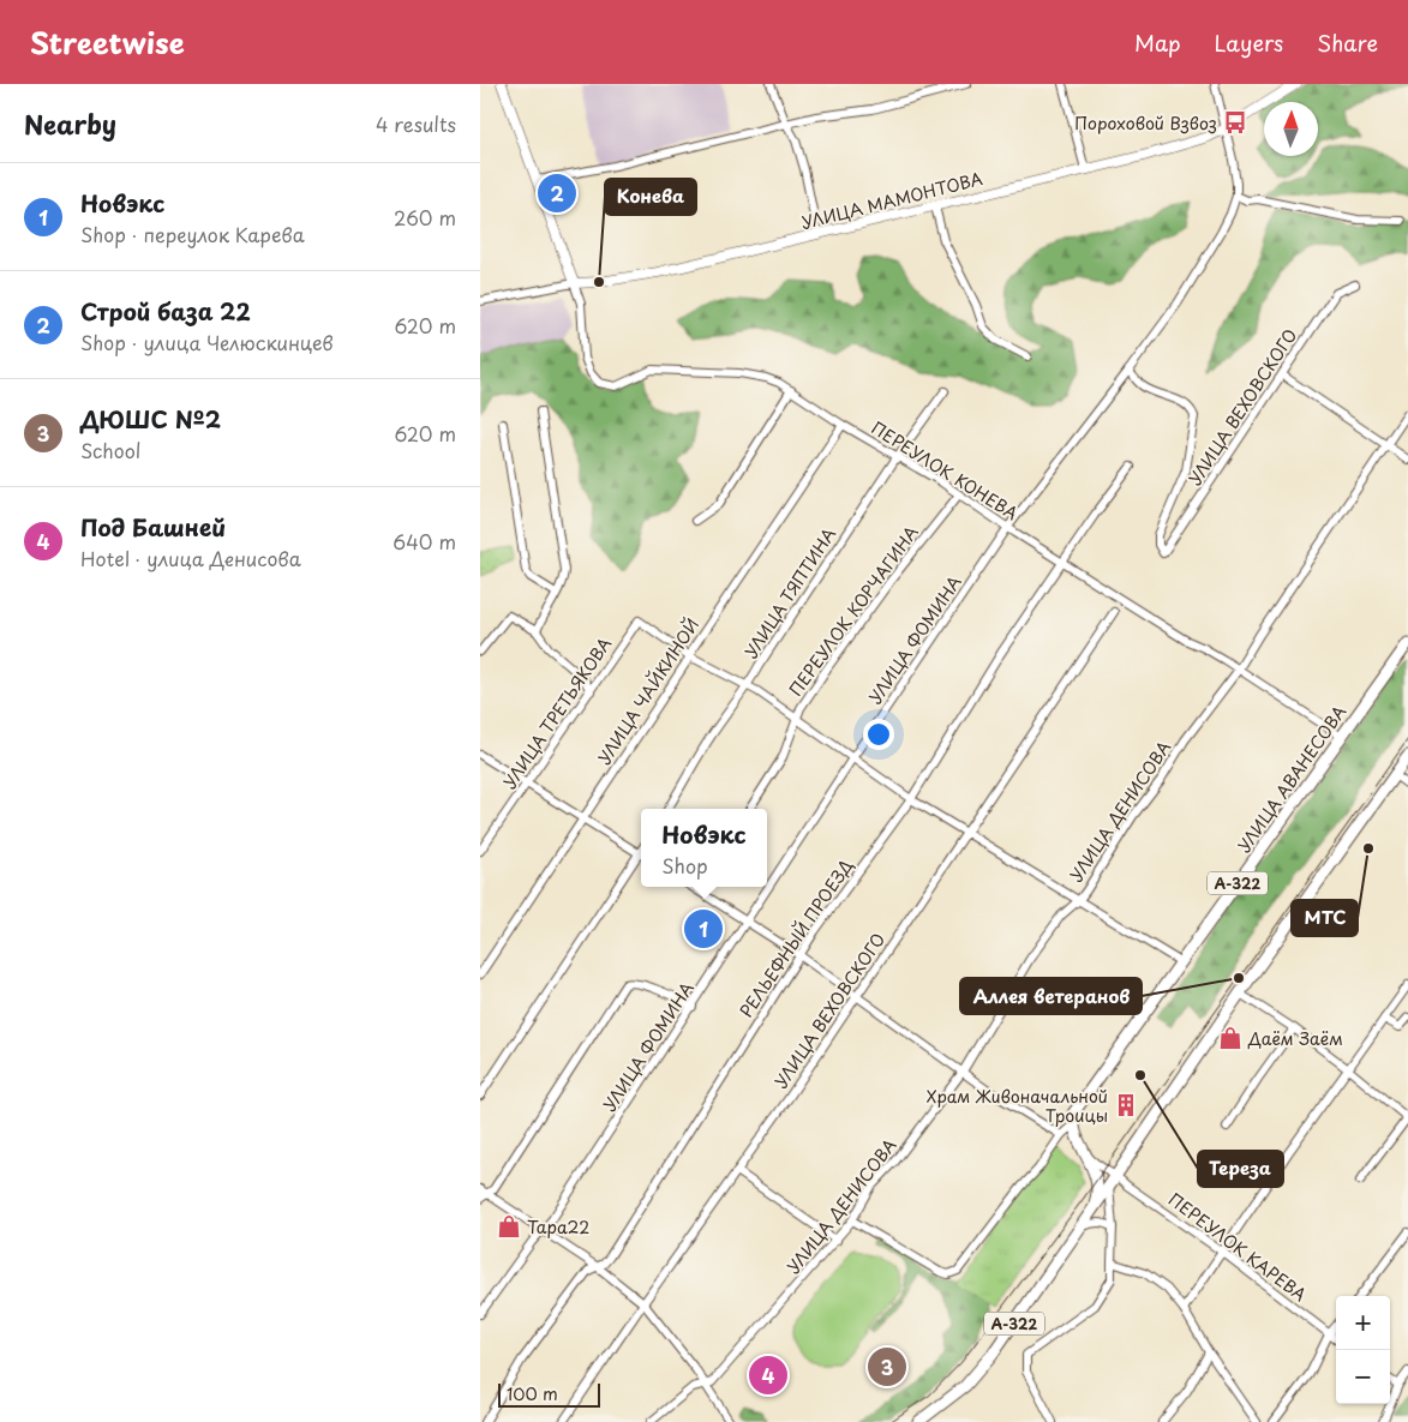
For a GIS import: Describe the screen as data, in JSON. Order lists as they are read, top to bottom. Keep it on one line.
{"streets":{"highway":["УЛИЦА АВАНЕСОВА","А-322"],"main road":["УЛИЦА МАМОНТОВА"],"street":["УЛИЦА ВЕХОВСКОГО","ПЕРЕУЛОК КОНЕВА","УЛИЦА ТЯПТИНА","ПЕРЕУЛОК КОРЧАГИНА","УЛИЦА ФОМИНА","УЛИЦА ЧАЙКИНОЙ","УЛИЦА ТРЕТЬЯКОВА","УЛИЦА ДЕНИСОВА","РЕЛЬЕФНЫЙ ПРОЕЗД","ПЕРЕУЛОК КАРЕВА"]},"crossings":[["УЛИЦА МАМОНТОВА","ПЕРЕУЛОК КОНЕВА"],["УЛИЦА ВЕХОВСКОГО","УЛИЦА ФОМИНА"],["ПЕРЕУЛОК КОНЕВА","УЛИЦА ТЯПТИНА"],["ПЕРЕУЛОК КОНЕВА","ПЕРЕУЛОК КОРЧАГИНА"],["ПЕРЕУЛОК КОНЕВА","УЛИЦА ФОМИНА"],["ПЕРЕУЛОК КОНЕВА","УЛИЦА ЧАЙКИНОЙ"],["ПЕРЕУЛОК КОНЕВА","УЛИЦА АВАНЕСОВА"],["ПЕРЕУЛОК КОНЕВА","УЛИЦА ДЕНИСОВА"],["ПЕРЕУЛОК КОНЕВА","РЕЛЬЕФНЫЙ ПРОЕЗД"],["УЛИЦА ЧАЙКИНОЙ","УЛИЦА ТРЕТЬЯКОВА"],["УЛИЦА АВАНЕСОВА","А-322"],["А-322","ПЕРЕУЛОК КАРЕВА"]],"places":{"bus stop":["Пороховой Взвоз"],"other":["Конева","МТС","Аллея ветеранов","Тереза"],"shop":["Даём Заём","Тара22"],"building":["Храм Живоначальной Троицы"]},"scale_bar":"100 m","north":"top","page":{"header":"Streetwise","nav":["Map","Layers","Share"],"heading":["Nearby","4 results"],"list":[{"mark":"1","name":"Новэкс","note":"Shop · переулок Карева","value":"260 m"},{"mark":"2","name":"Строй база 22","note":"Shop · улица Челюскинцев","value":"620 m"},{"mark":"3","name":"ДЮШС №2","note":"School","value":"620 m"},{"mark":"4","name":"Под Башней","note":"Hotel · улица Денисова","value":"640 m"}],"pins":["2","1","3","4"],"popup":["Новэкс","Shop"],"map_buttons":["+","−"],"scale":"100 m"}}
